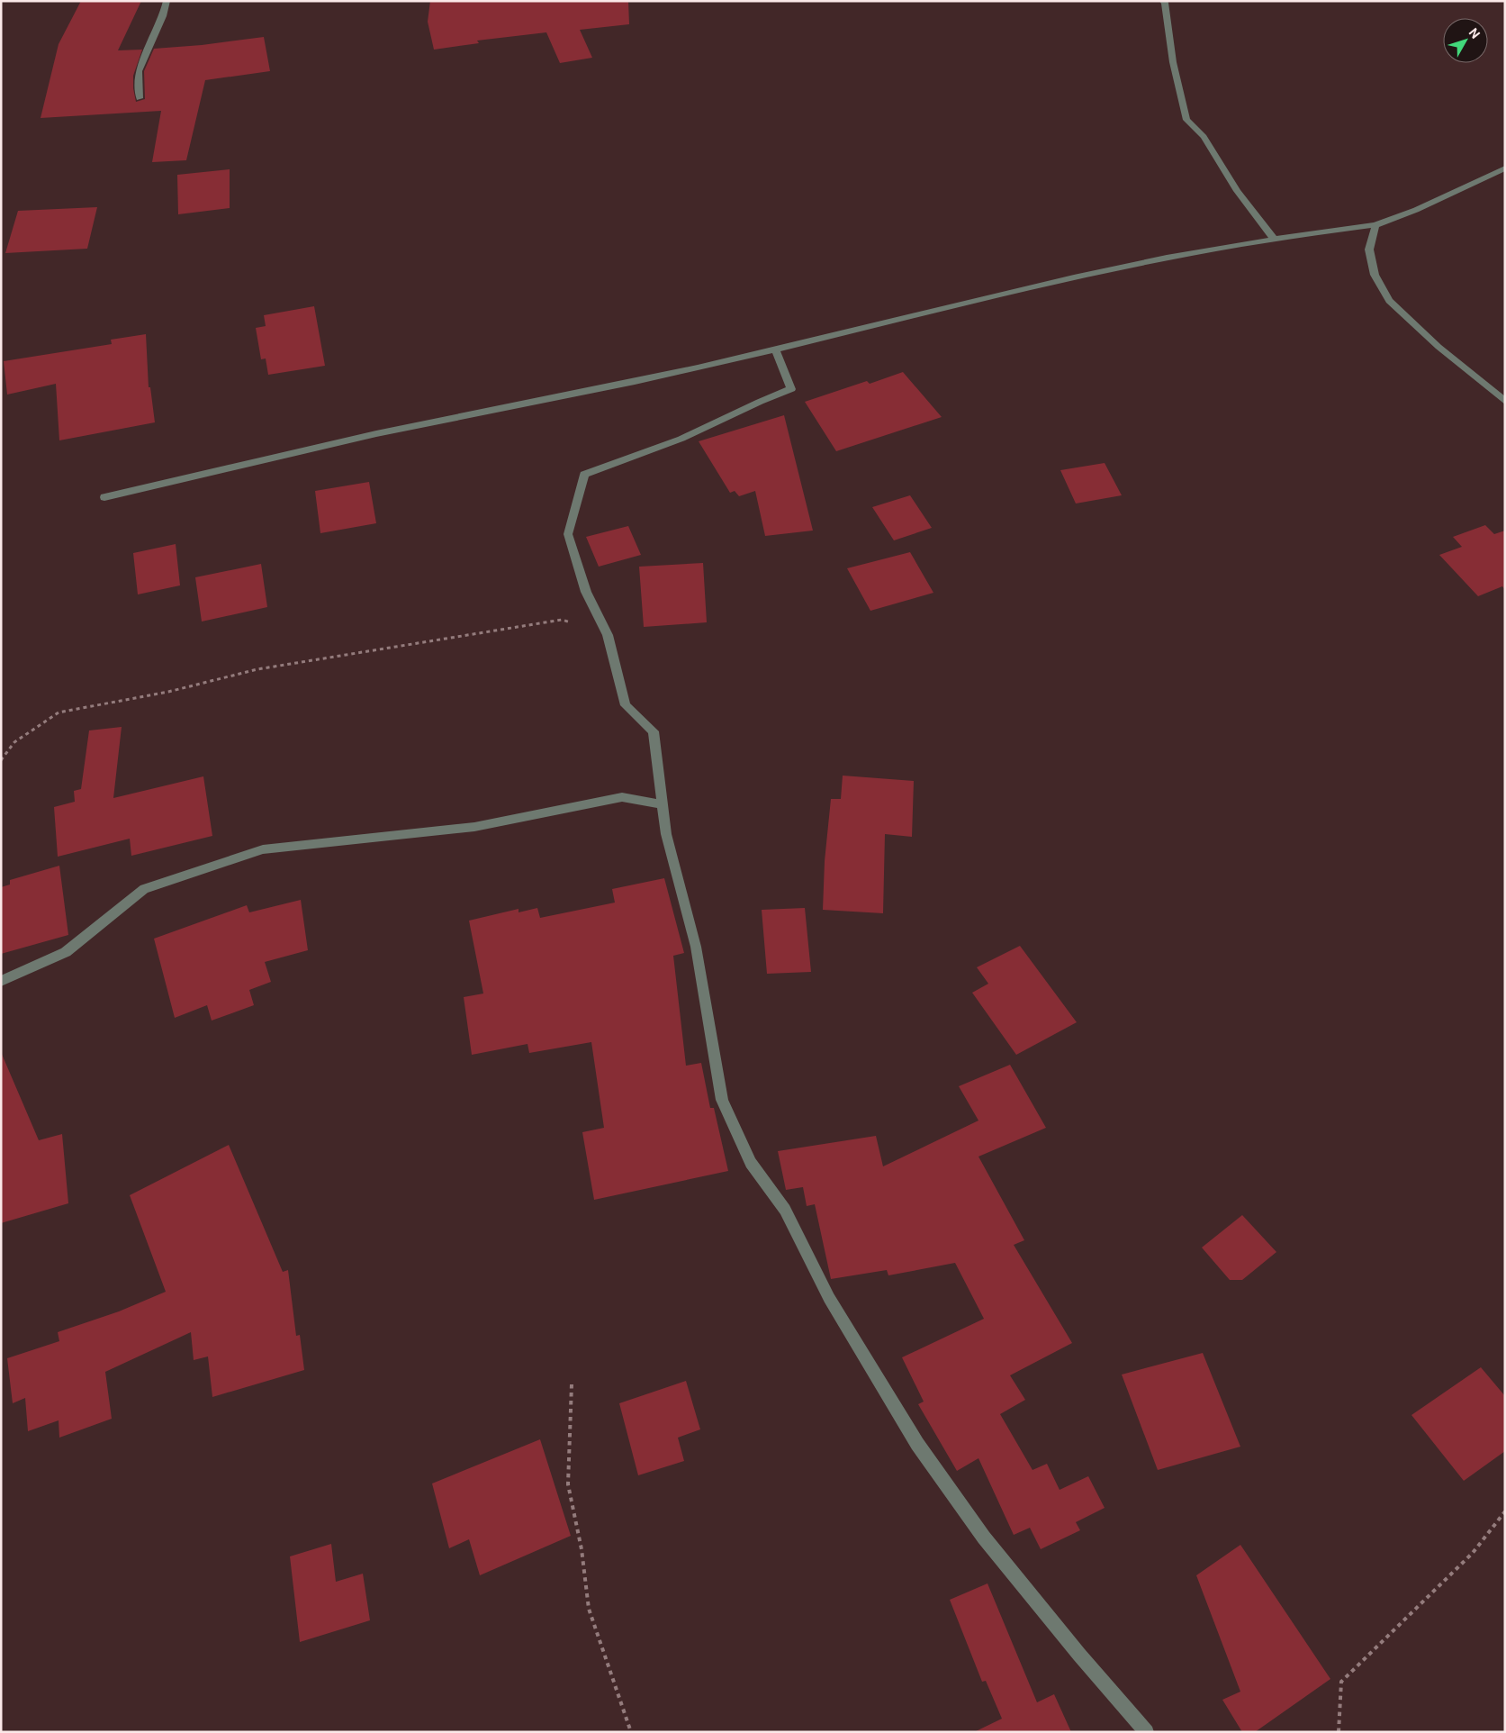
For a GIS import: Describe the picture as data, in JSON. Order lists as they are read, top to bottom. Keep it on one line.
{"north":"top right"}
